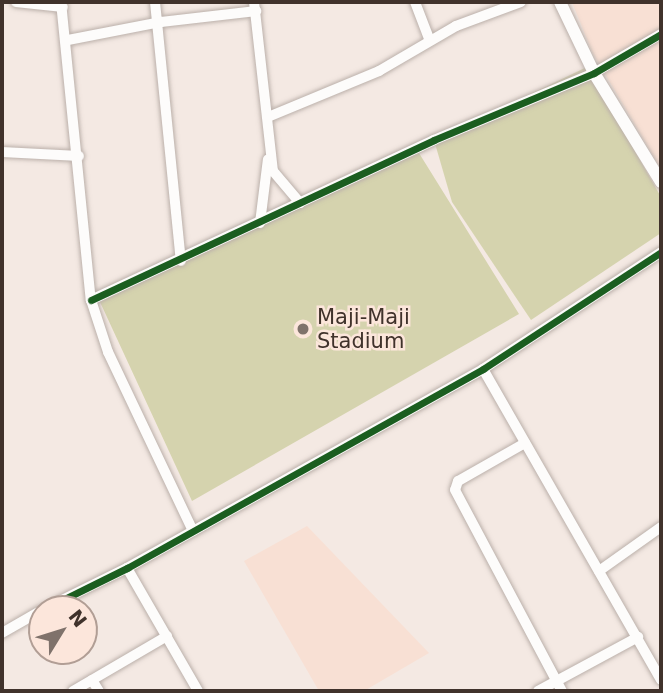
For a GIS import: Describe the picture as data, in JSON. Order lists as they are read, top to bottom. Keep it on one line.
{"places":["Maji-Maji Stadium"],"north":"top right"}
